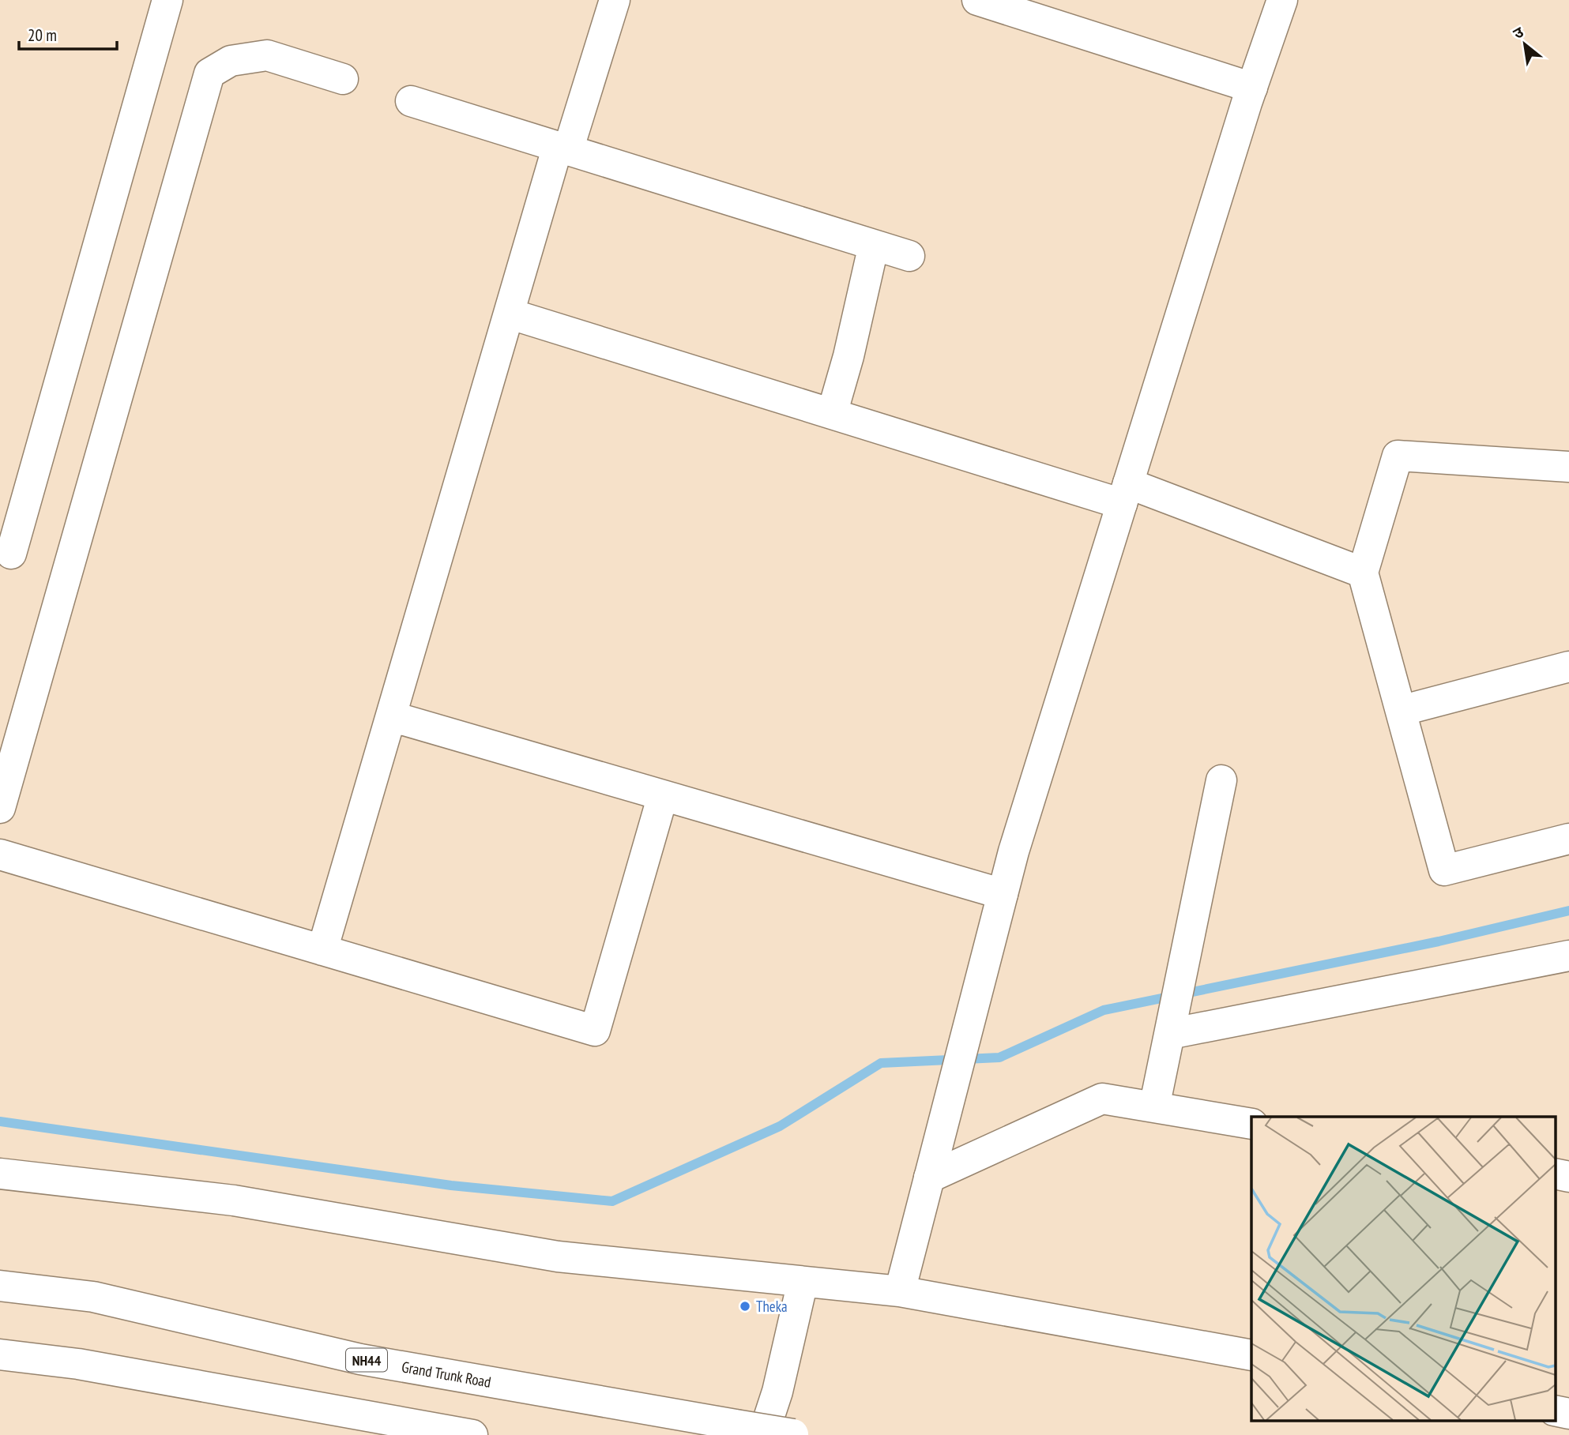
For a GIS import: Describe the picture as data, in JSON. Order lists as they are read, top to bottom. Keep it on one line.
{"streets":{"main road":["NH44","Grand Trunk Road"]},"places":["Theka"],"scale_bar":"20 m","north":"top left"}
